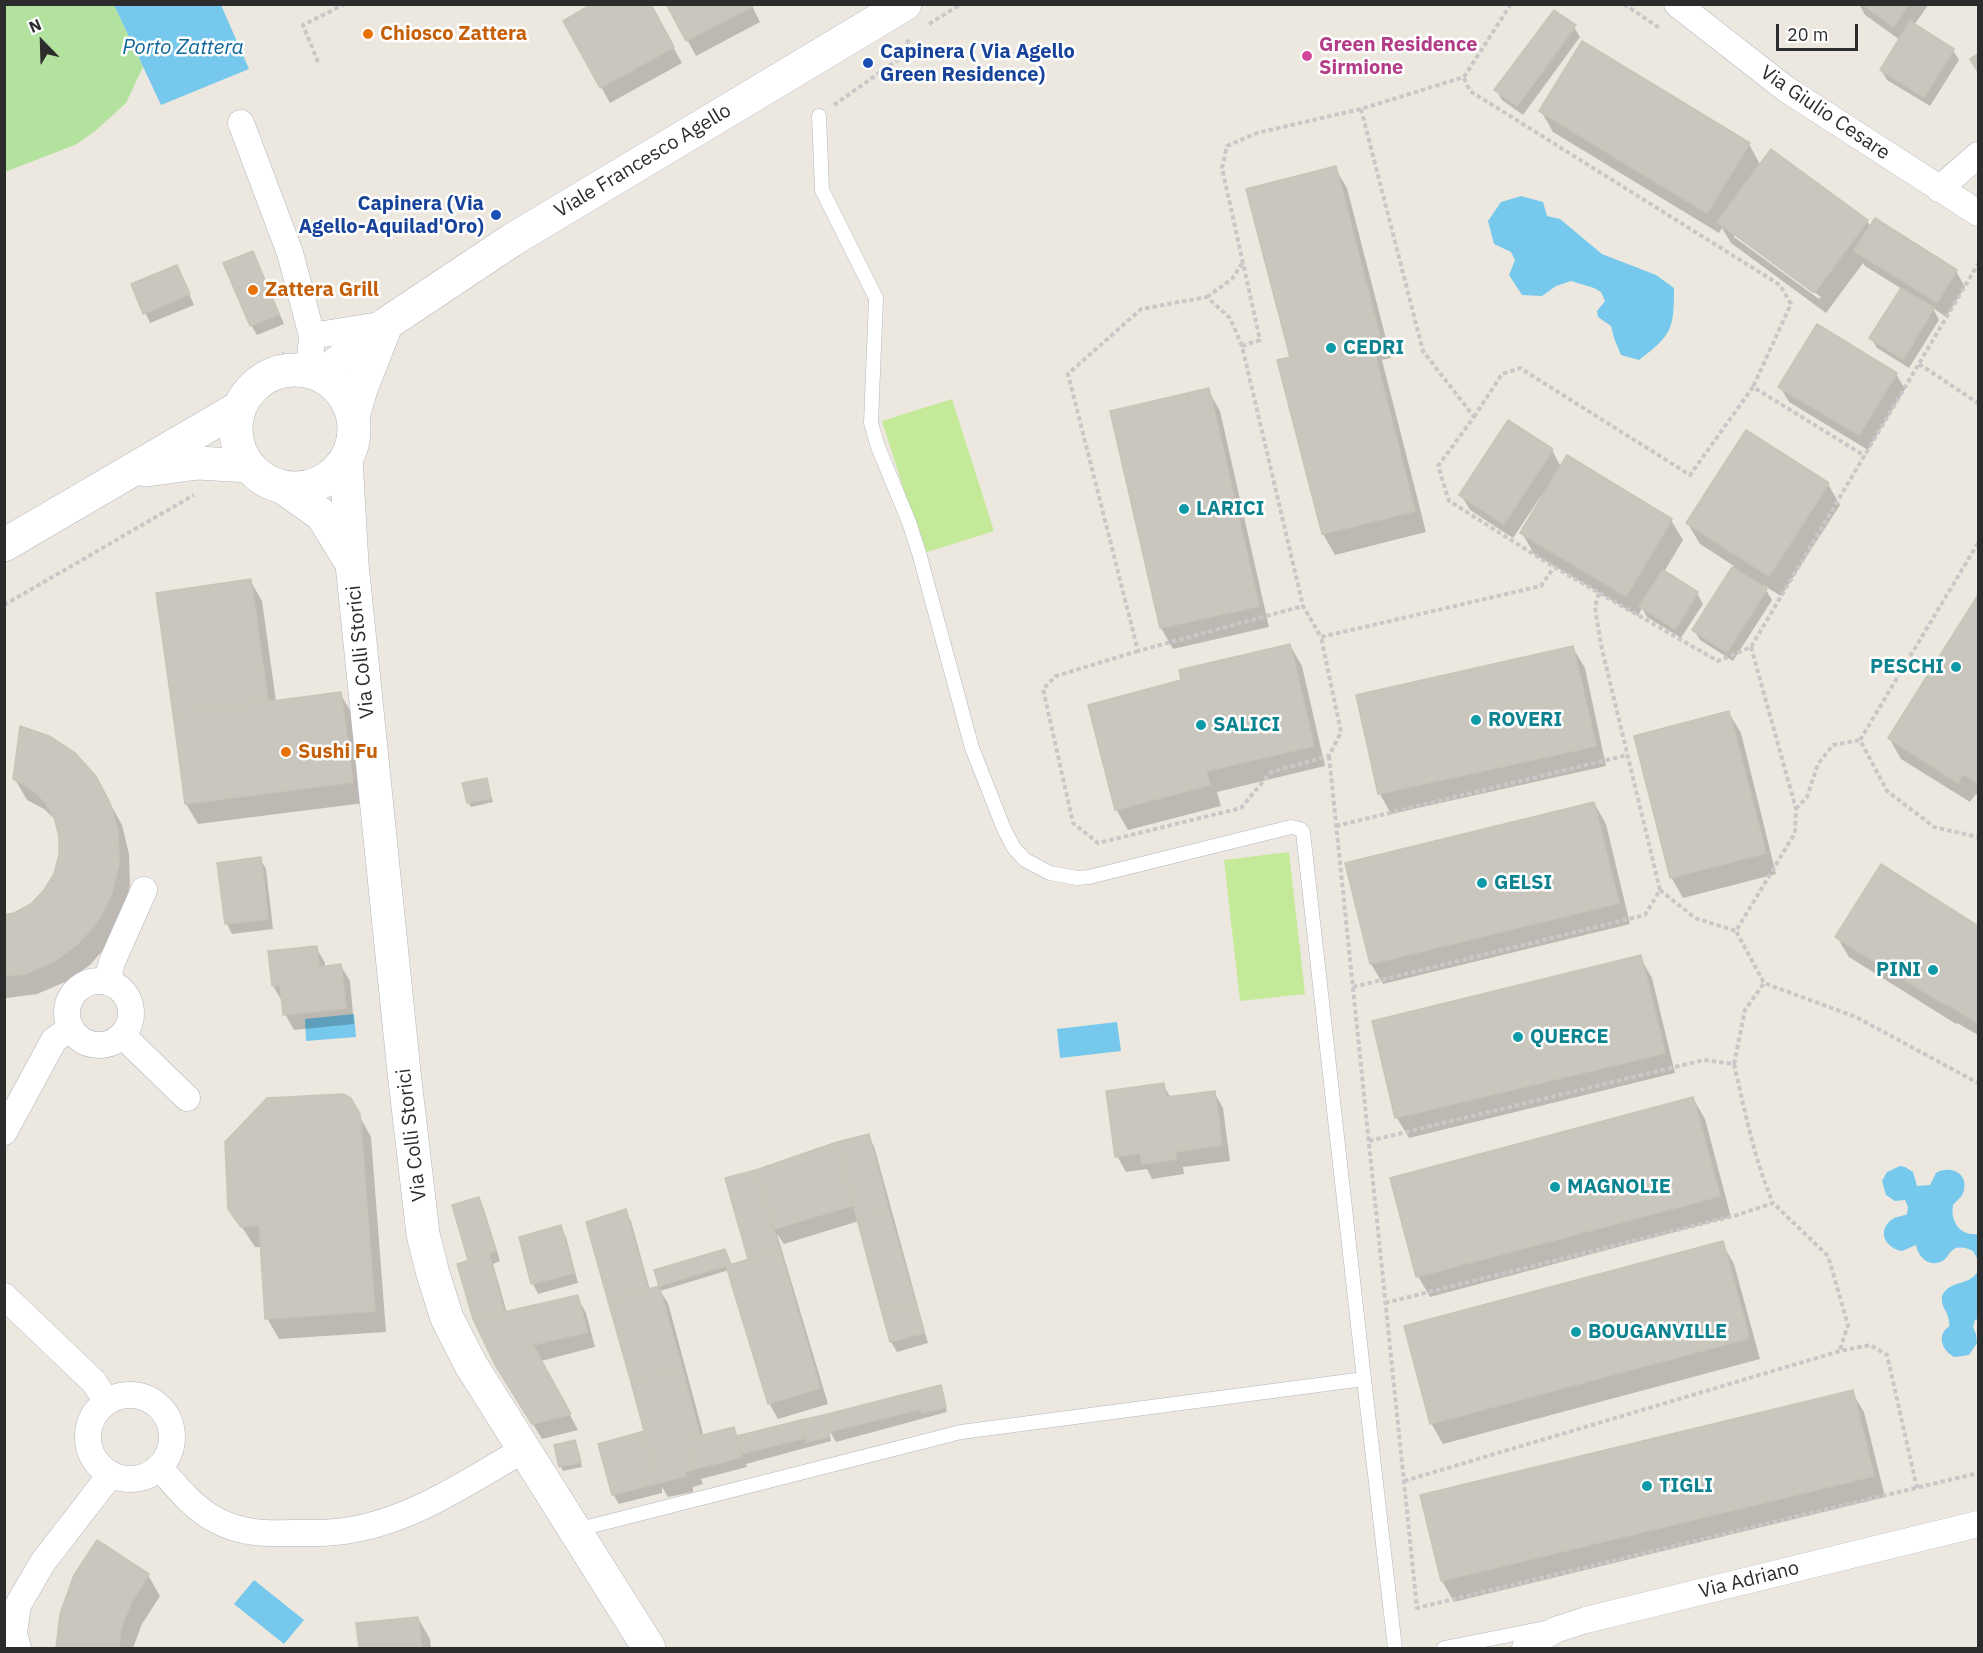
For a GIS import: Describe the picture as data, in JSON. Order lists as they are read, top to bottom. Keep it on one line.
{"streets":{"main road":["Viale Francesco Agello","Via Colli Storici"],"street":["Via Giulio Cesare","Via Adriano"]},"crossings":[["Viale Francesco Agello","Via Colli Storici"]],"water":["Porto Zattera"],"places":["Chiosco Zattera","Green Residence Sirmione","Capinera ( Via Agello Green Residence)","Capinera (Via Agello-Aquilad'Oro)","Zattera Grill","CEDRI","LARICI","PESCHI","ROVERI","SALICI","Sushi Fu","GELSI","PINI","QUERCE","MAGNOLIE","BOUGANVILLE","TIGLI"],"scale_bar":"20 m","north":"top left"}
